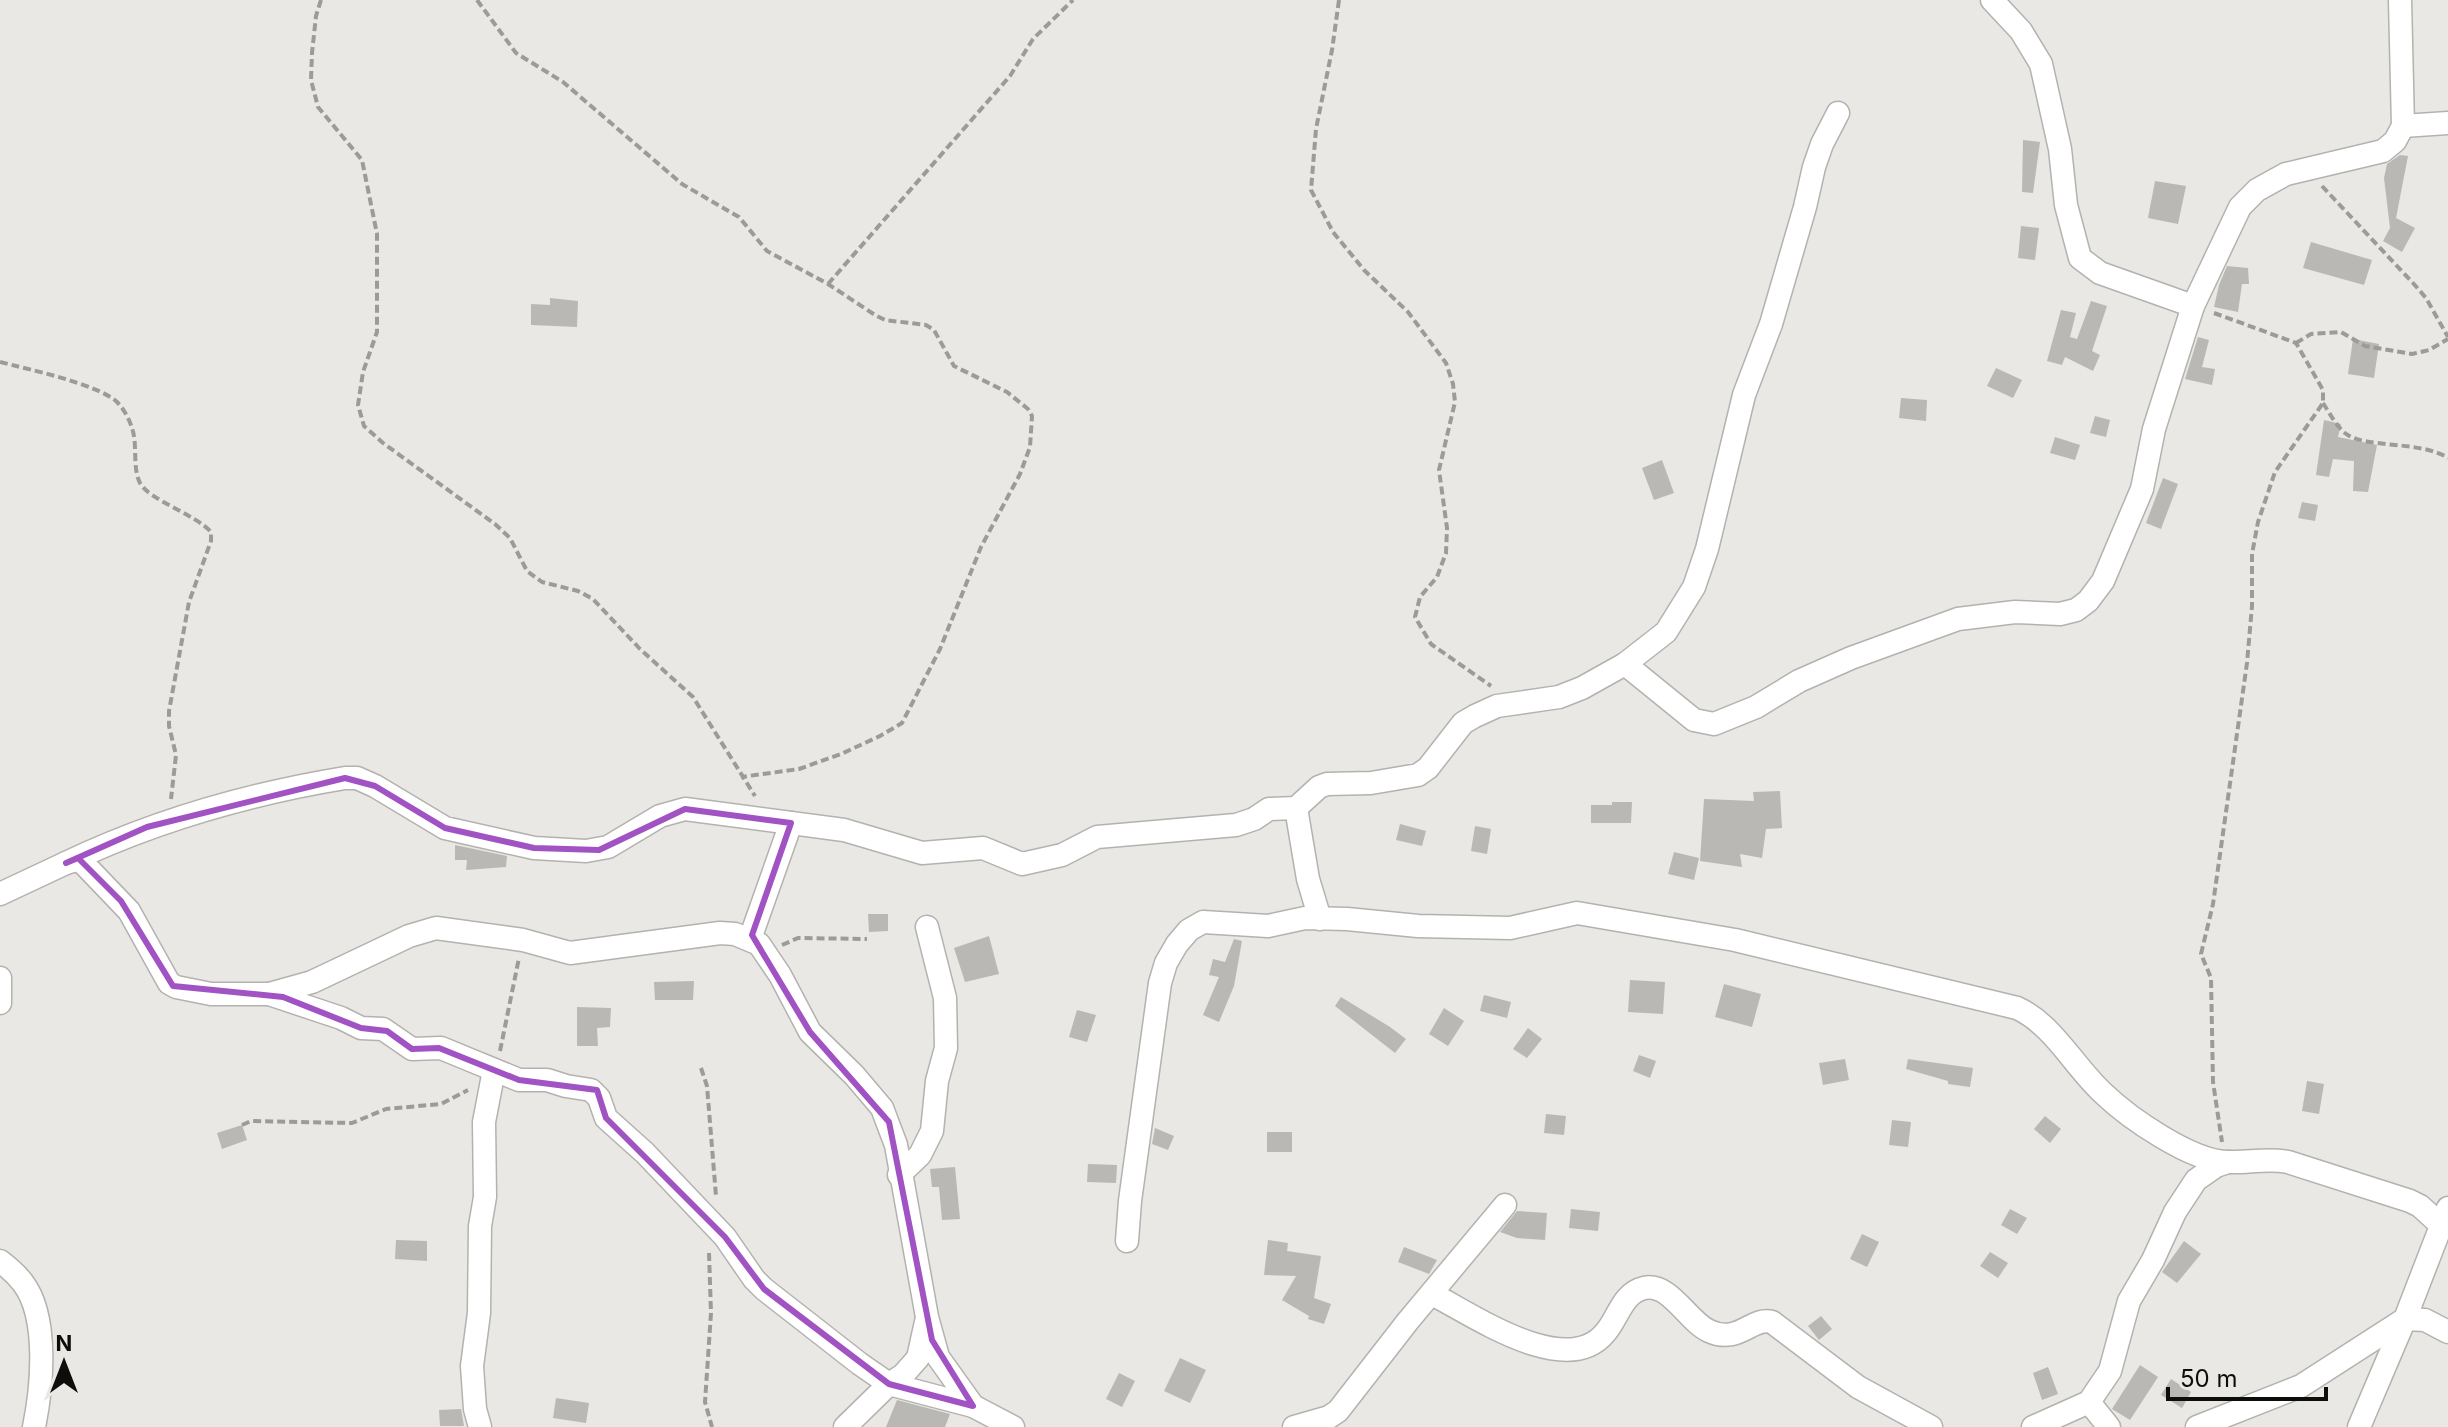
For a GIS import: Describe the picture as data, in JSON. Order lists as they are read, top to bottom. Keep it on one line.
{"scale_bar":"50 m","north":"top"}
